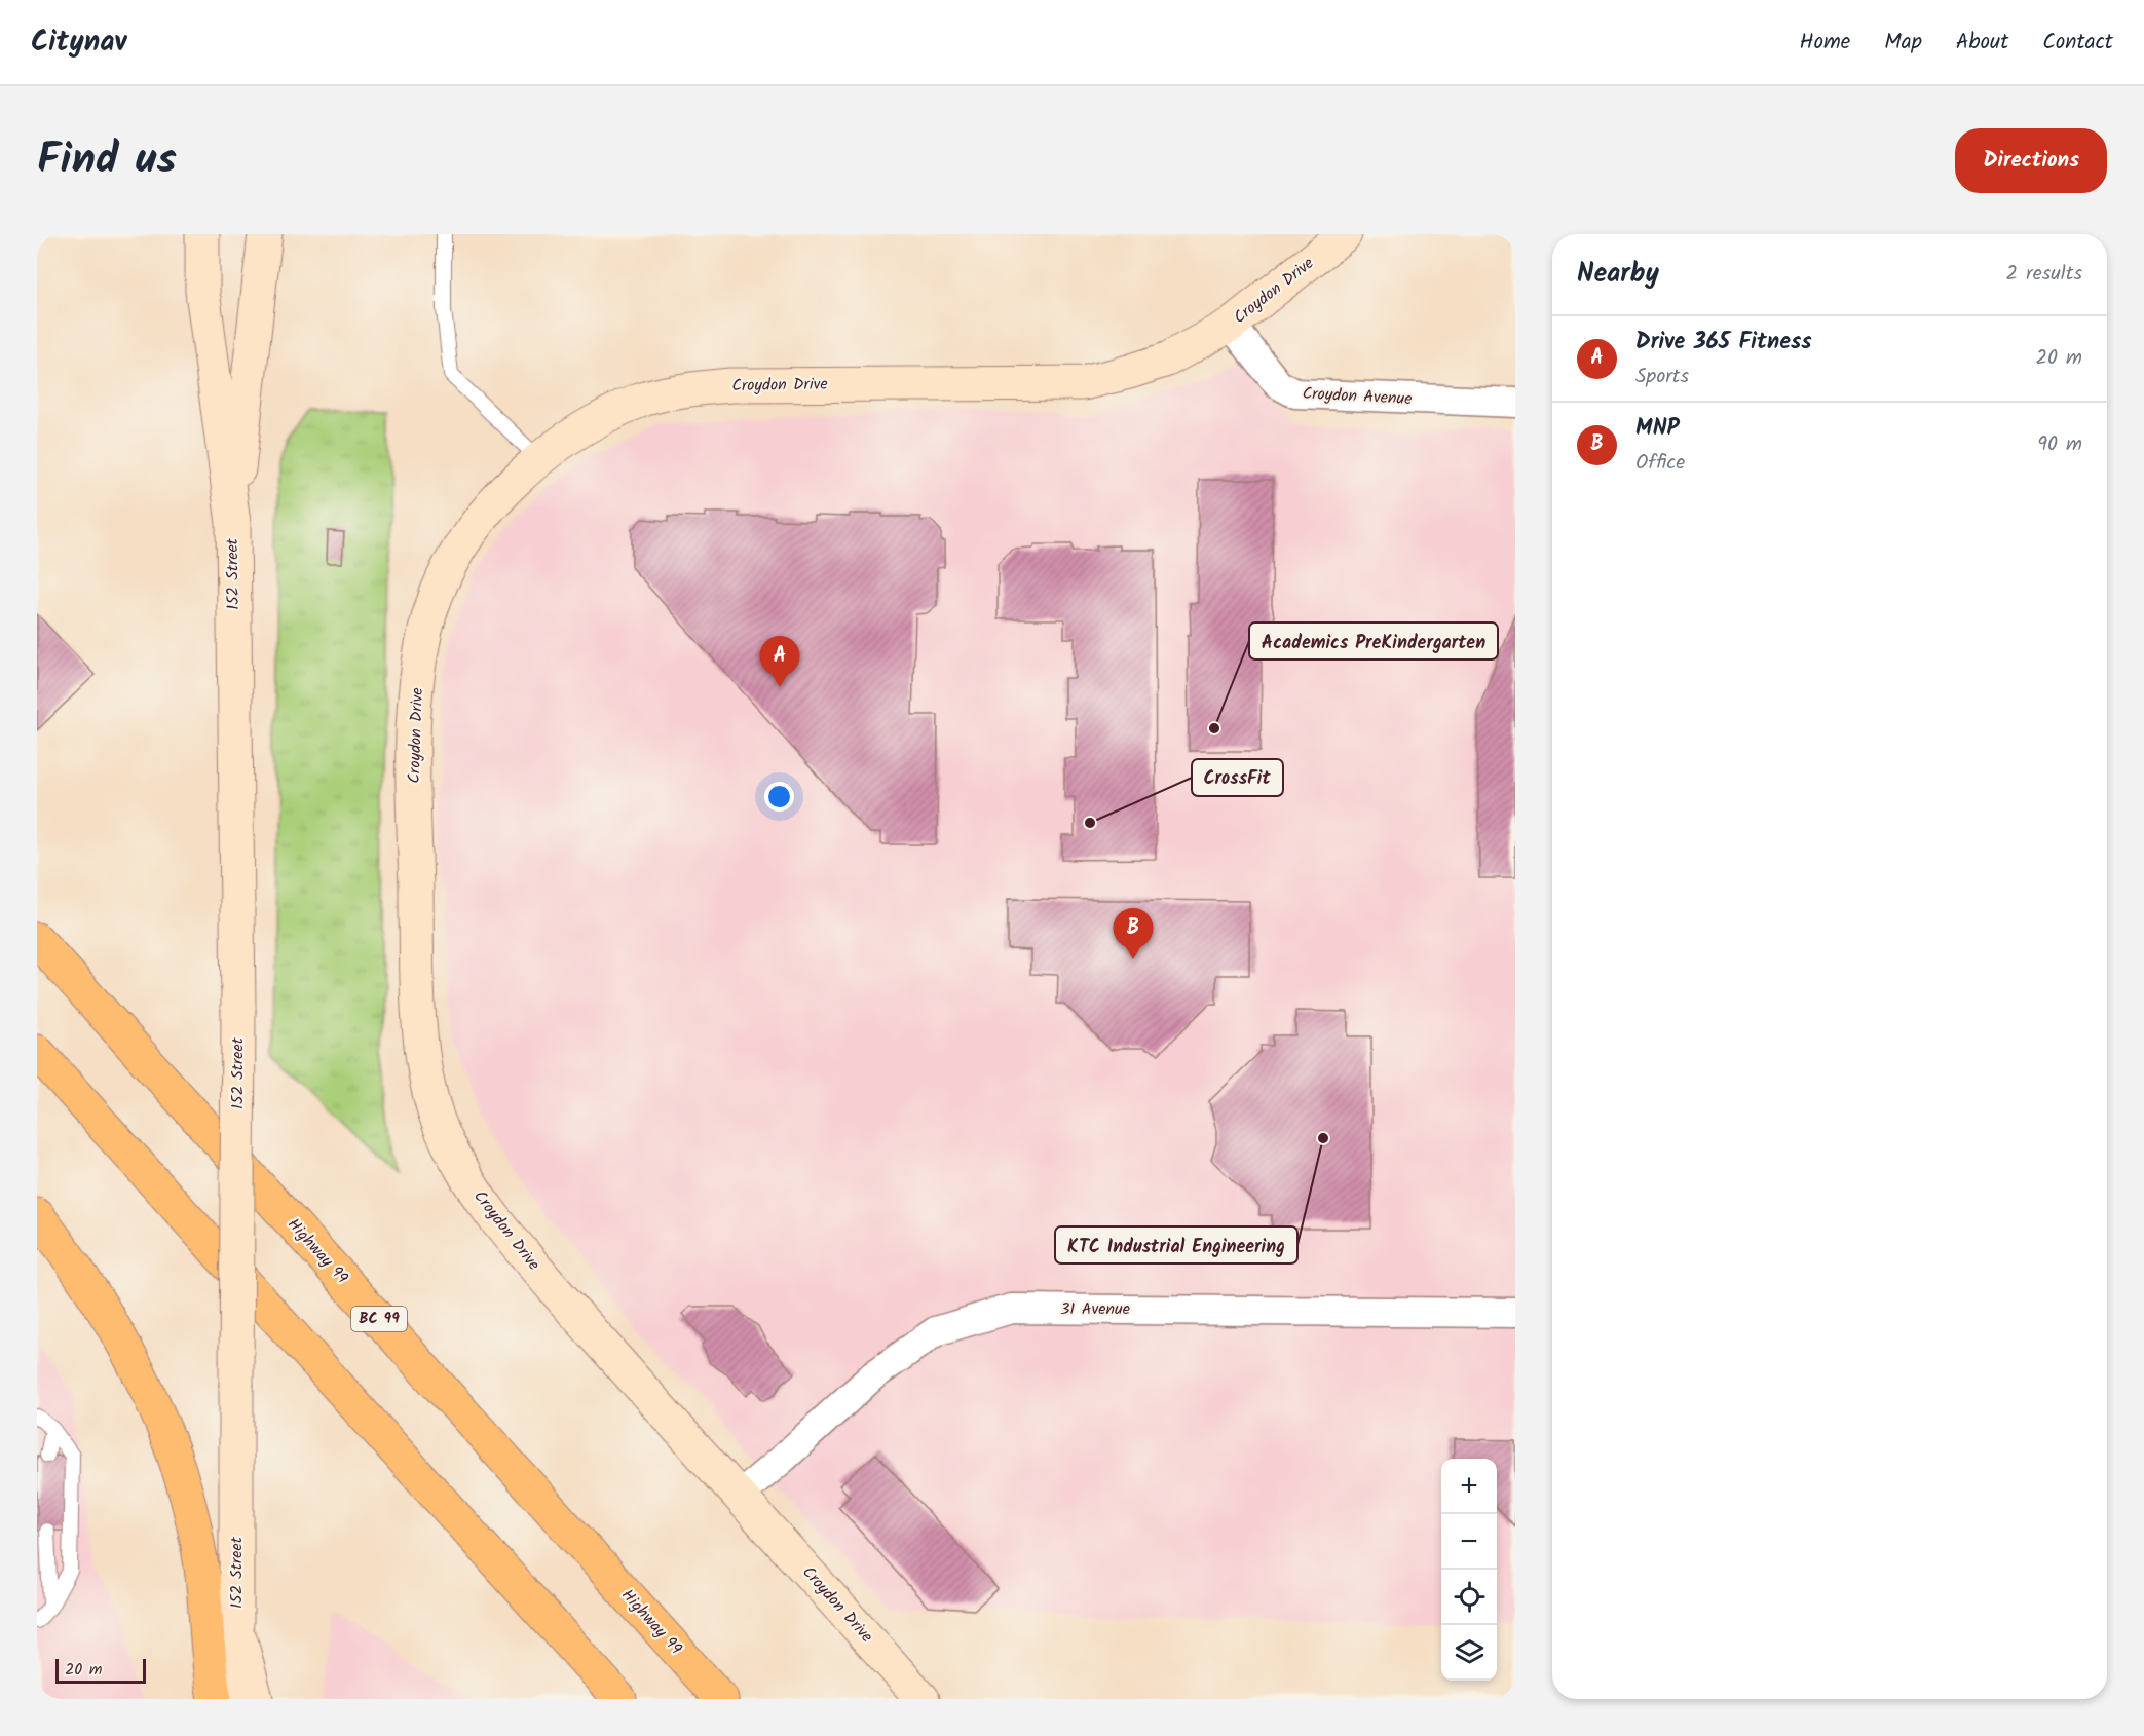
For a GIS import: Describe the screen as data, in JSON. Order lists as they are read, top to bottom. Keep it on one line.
{"streets":{"highway":["Highway 99","BC 99"],"street":["Croydon Drive","Croydon Avenue","152 Street","31 Avenue"]},"crossings":[["Croydon Drive","Croydon Avenue"],["Croydon Drive","31 Avenue"]],"places":["Academics PreKindergarten","CrossFit","KTC Industrial Engineering"],"scale_bar":"20 m","page":{"header":"Citynav","nav":["Home","Map","About","Contact"],"title":"Find us","buttons":"Directions","heading":["Nearby","2 results"],"list":[{"mark":"A","name":"Drive 365 Fitness","note":"Sports","value":"20 m"},{"mark":"B","name":"MNP","note":"Office","value":"90 m"}],"pins":["A","B"],"map_buttons":["+","−"],"scale":"20 m"}}
